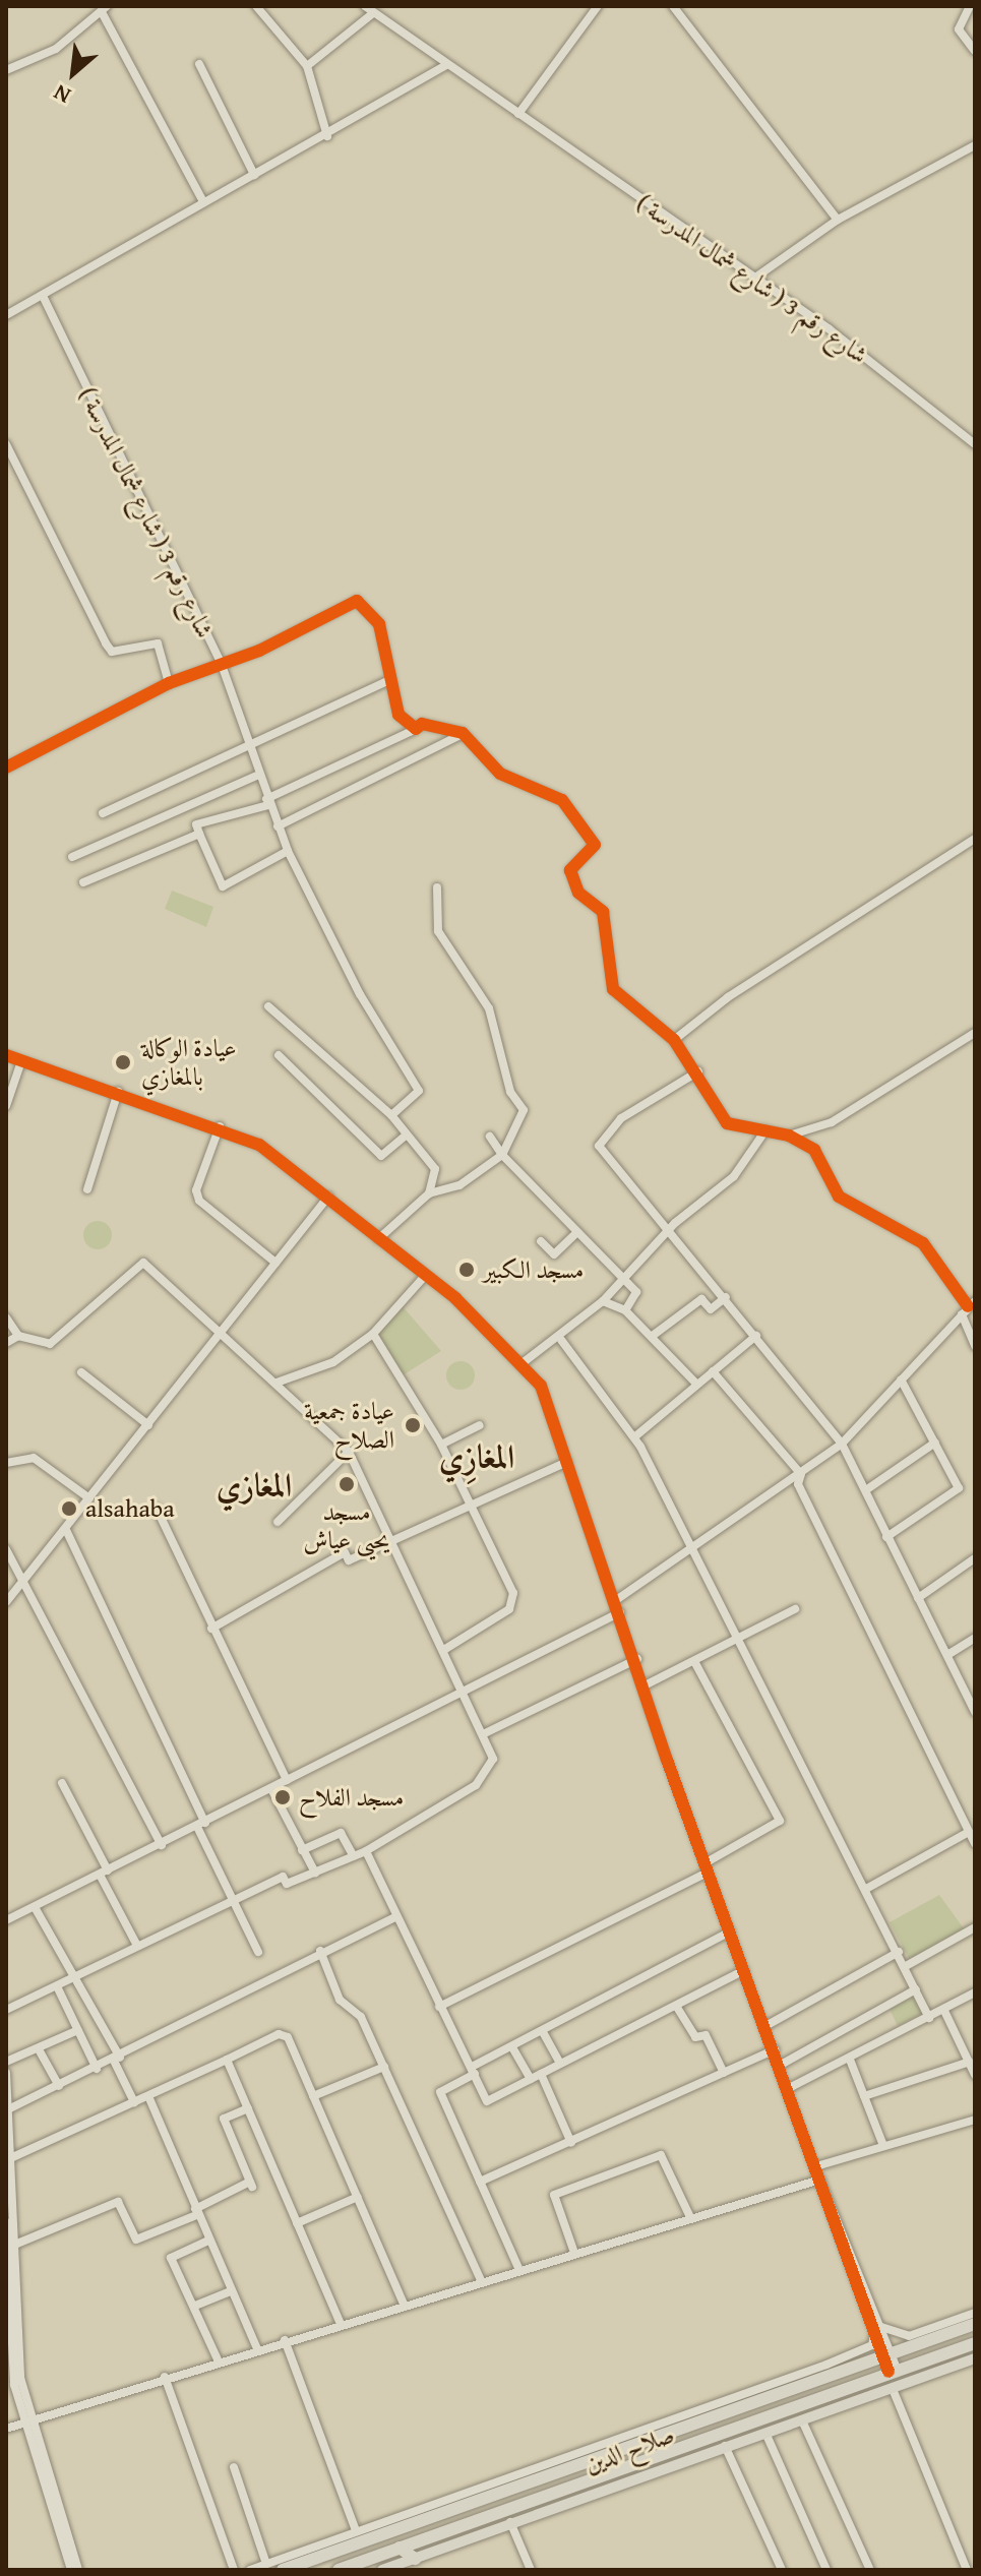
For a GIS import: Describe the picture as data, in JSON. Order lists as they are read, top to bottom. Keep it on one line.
{"streets":{"highway":["صلاح الدين"],"street":["شارع رقم 3 ( شارع شمال المدرسة )"]},"districts":["المغازِي","المغازي"],"places":["عيادة الوكالة بالمغازي","مسجد الكبير","عيادة جمعية الصلاح","مسجد يحيى عياش","alsahaba","مسجد الفلاح"],"north":"bottom left"}
